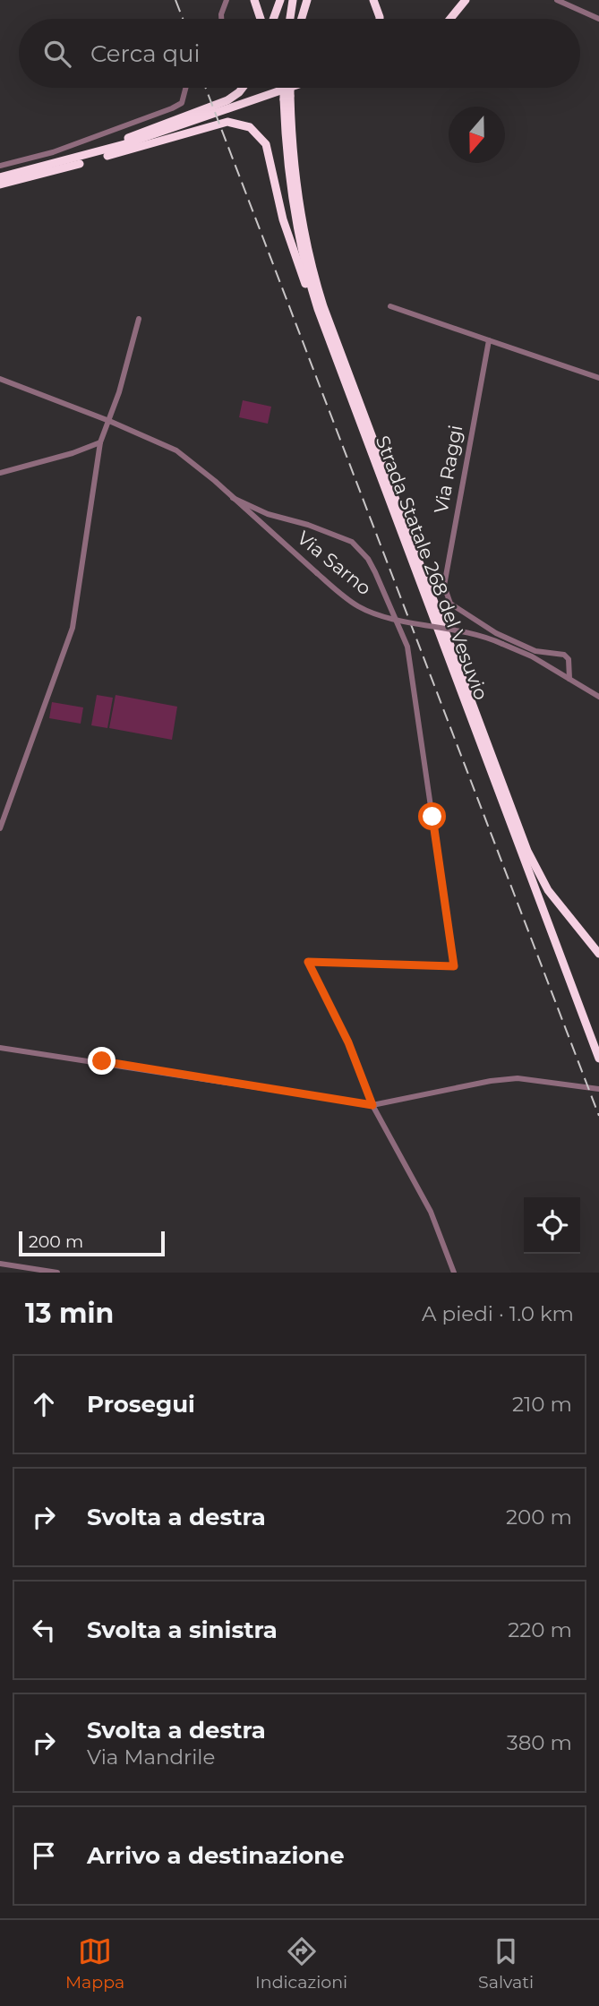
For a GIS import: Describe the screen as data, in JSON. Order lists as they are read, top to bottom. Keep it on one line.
{"streets":{"highway":["Strada Statale 268 del Vesuvio"],"street":["Via Raggi","Via Sarno"]},"crossings":[["Via Raggi","Via Sarno"]],"scale_bar":"200 m","north":"bottom","page":{"search":"Cerca qui","scale":"200 m","heading":["13 min","A piedi · 1.0 km"],"list":[["Prosegui","210 m"],["Svolta a destra","200 m"],["Svolta a sinistra","220 m"],["Svolta a destra","Via Mandrile","380 m"],"Arrivo a destinazione"],"nav":["Mappa","Indicazioni","Salvati"]}}
